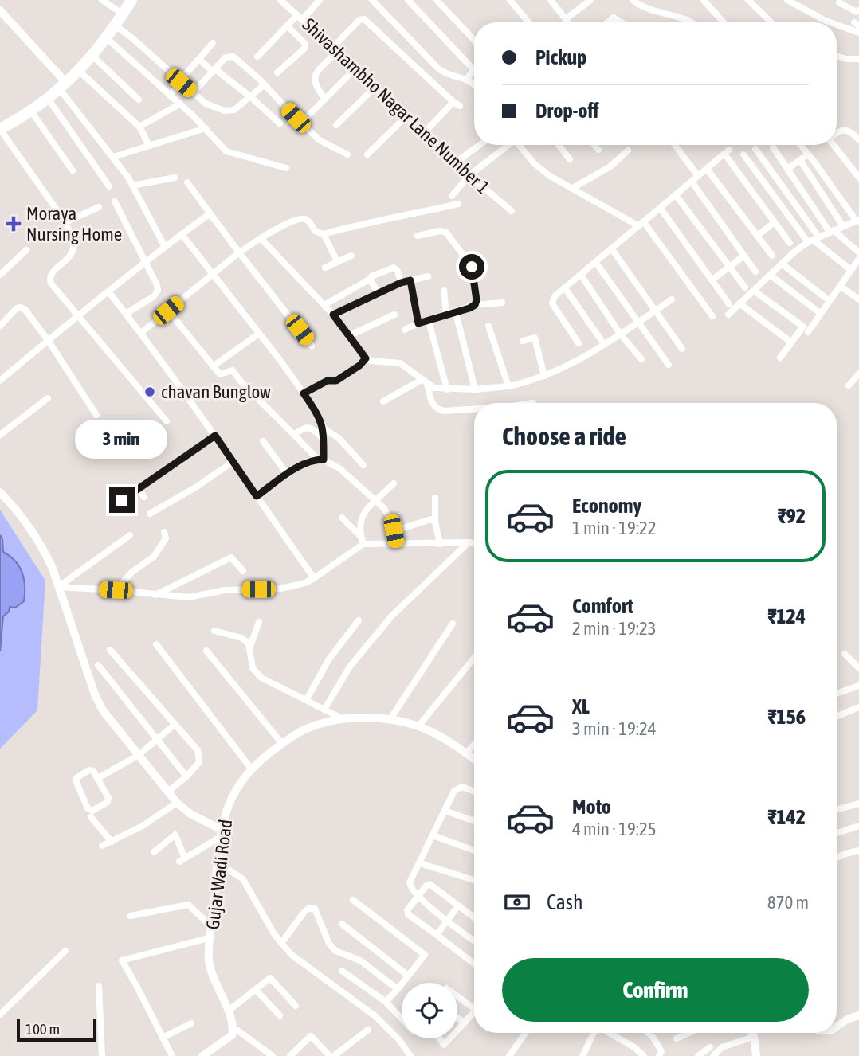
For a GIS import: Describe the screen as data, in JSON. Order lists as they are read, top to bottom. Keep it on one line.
{"streets":{"street":["Shivashambho Nagar Lane Number 1","Gujar Wadi Road"]},"places":{"health":["Moraya Nursing Home"],"other":["chavan Bunglow"]},"scale_bar":"100 m","page":{"banner":["Pickup","Drop-off"],"heading":"Choose a ride","bubble":"3 min","list":[{"name":"Economy","note":"1 min · 19:22","value":"₹92"},{"name":"Comfort","note":"2 min · 19:23","value":"₹124"},{"name":"XL","note":"3 min · 19:24","value":"₹156"},{"name":"Moto","note":"4 min · 19:25","value":"₹142"}],"pay":["Cash","870 m"],"buttons":"Confirm","scale":"100 m"}}
